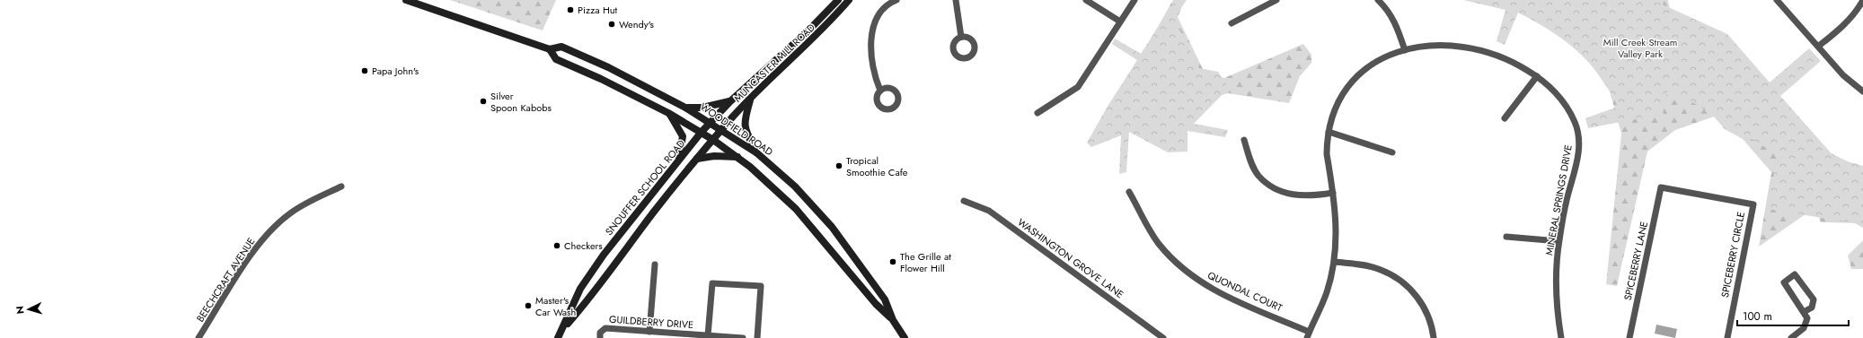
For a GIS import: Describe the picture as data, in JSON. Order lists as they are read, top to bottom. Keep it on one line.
{"streets":{"main road":["MUNCASTER MILL ROAD","WOODFIELD ROAD","SNOUFFER SCHOOL ROAD"],"street":["MINERAL SPRINGS DRIVE","SPICEBERRY CIRCLE","WASHINGTON GROVE LANE","SPICEBERRY LANE","BEECHCRAFT AVENUE","QUONDAL COURT","GUILDBERRY DRIVE"]},"crossings":[["MUNCASTER MILL ROAD","WOODFIELD ROAD"],["MUNCASTER MILL ROAD","SNOUFFER SCHOOL ROAD"],["WOODFIELD ROAD","SNOUFFER SCHOOL ROAD"],["MINERAL SPRINGS DRIVE","QUONDAL COURT"],["SPICEBERRY CIRCLE","SPICEBERRY LANE"]],"parks":["Mill Creek Stream Valley Park"],"places":["Pizza Hut","Wendy's","Papa John's","Silver Spoon Kabobs","Tropical Smoothie Cafe","Checkers","The Grille at Flower Hill","Master's Car Wash"],"scale_bar":"100 m","north":"left"}
